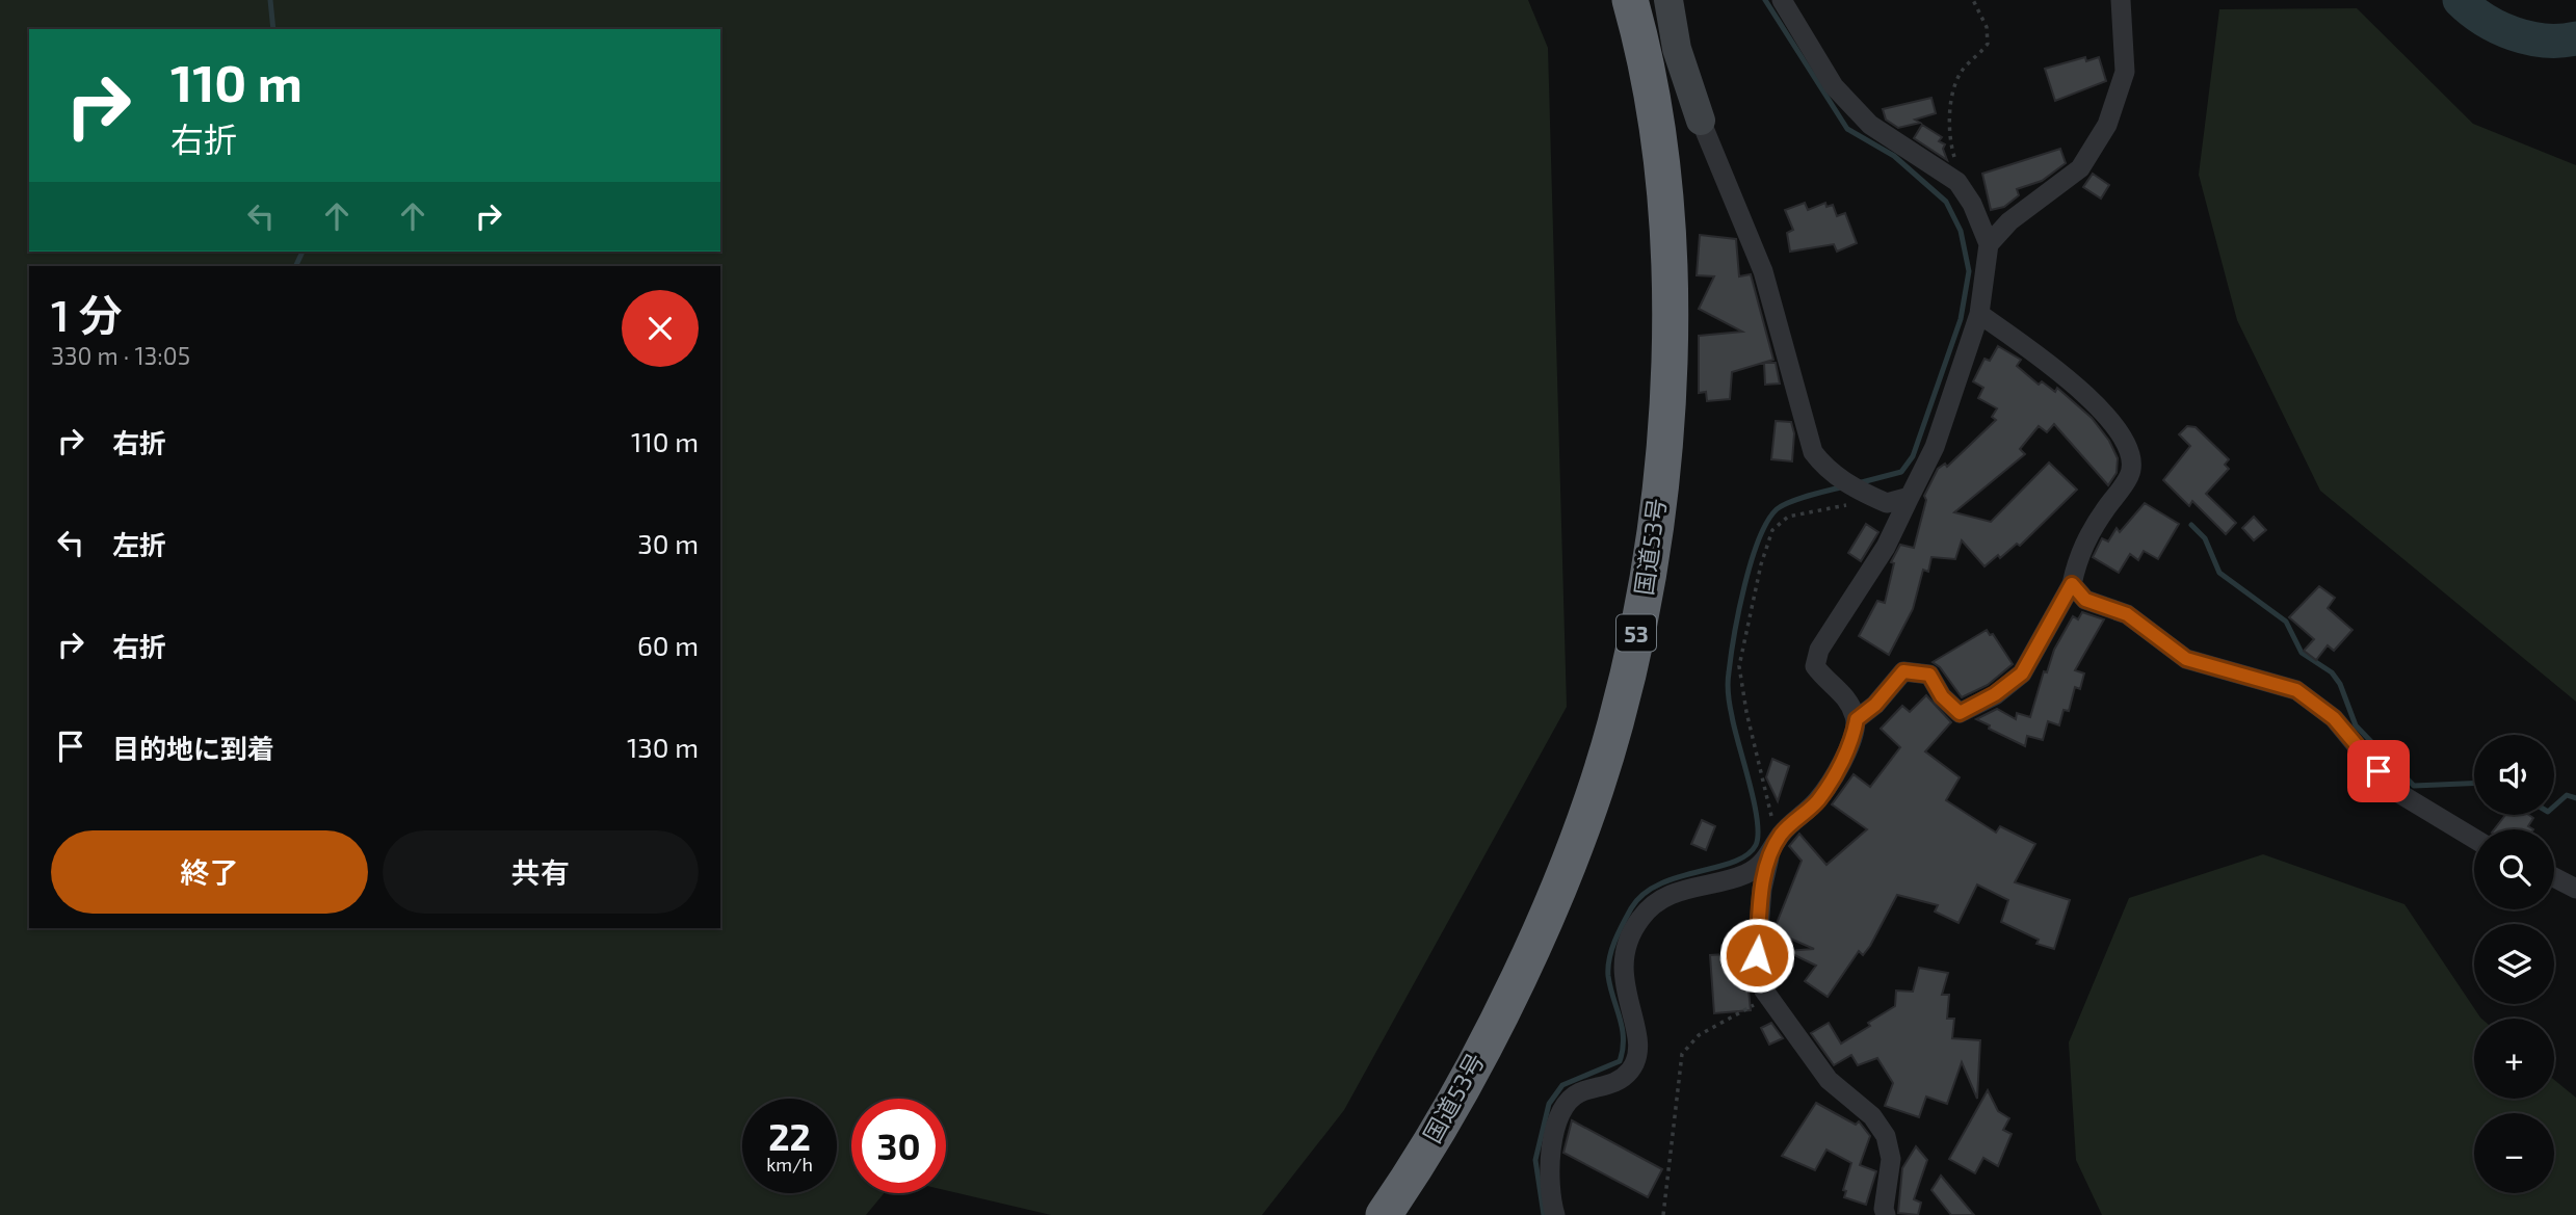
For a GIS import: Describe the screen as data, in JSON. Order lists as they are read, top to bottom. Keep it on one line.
{"streets":{"highway":["国道53号","53"]},"page":{"turn":["110 m","右折"],"heading":["1 分","330 m · 13:05"],"list":[{"name":"右折","value":"110 m"},{"name":"左折","value":"30 m"},{"name":"右折","value":"60 m"},{"name":"目的地に到着","value":"130 m"}],"map_buttons":["+","−"],"buttons":["終了","共有"],"speed":"22 km/h","limit":"30"}}
